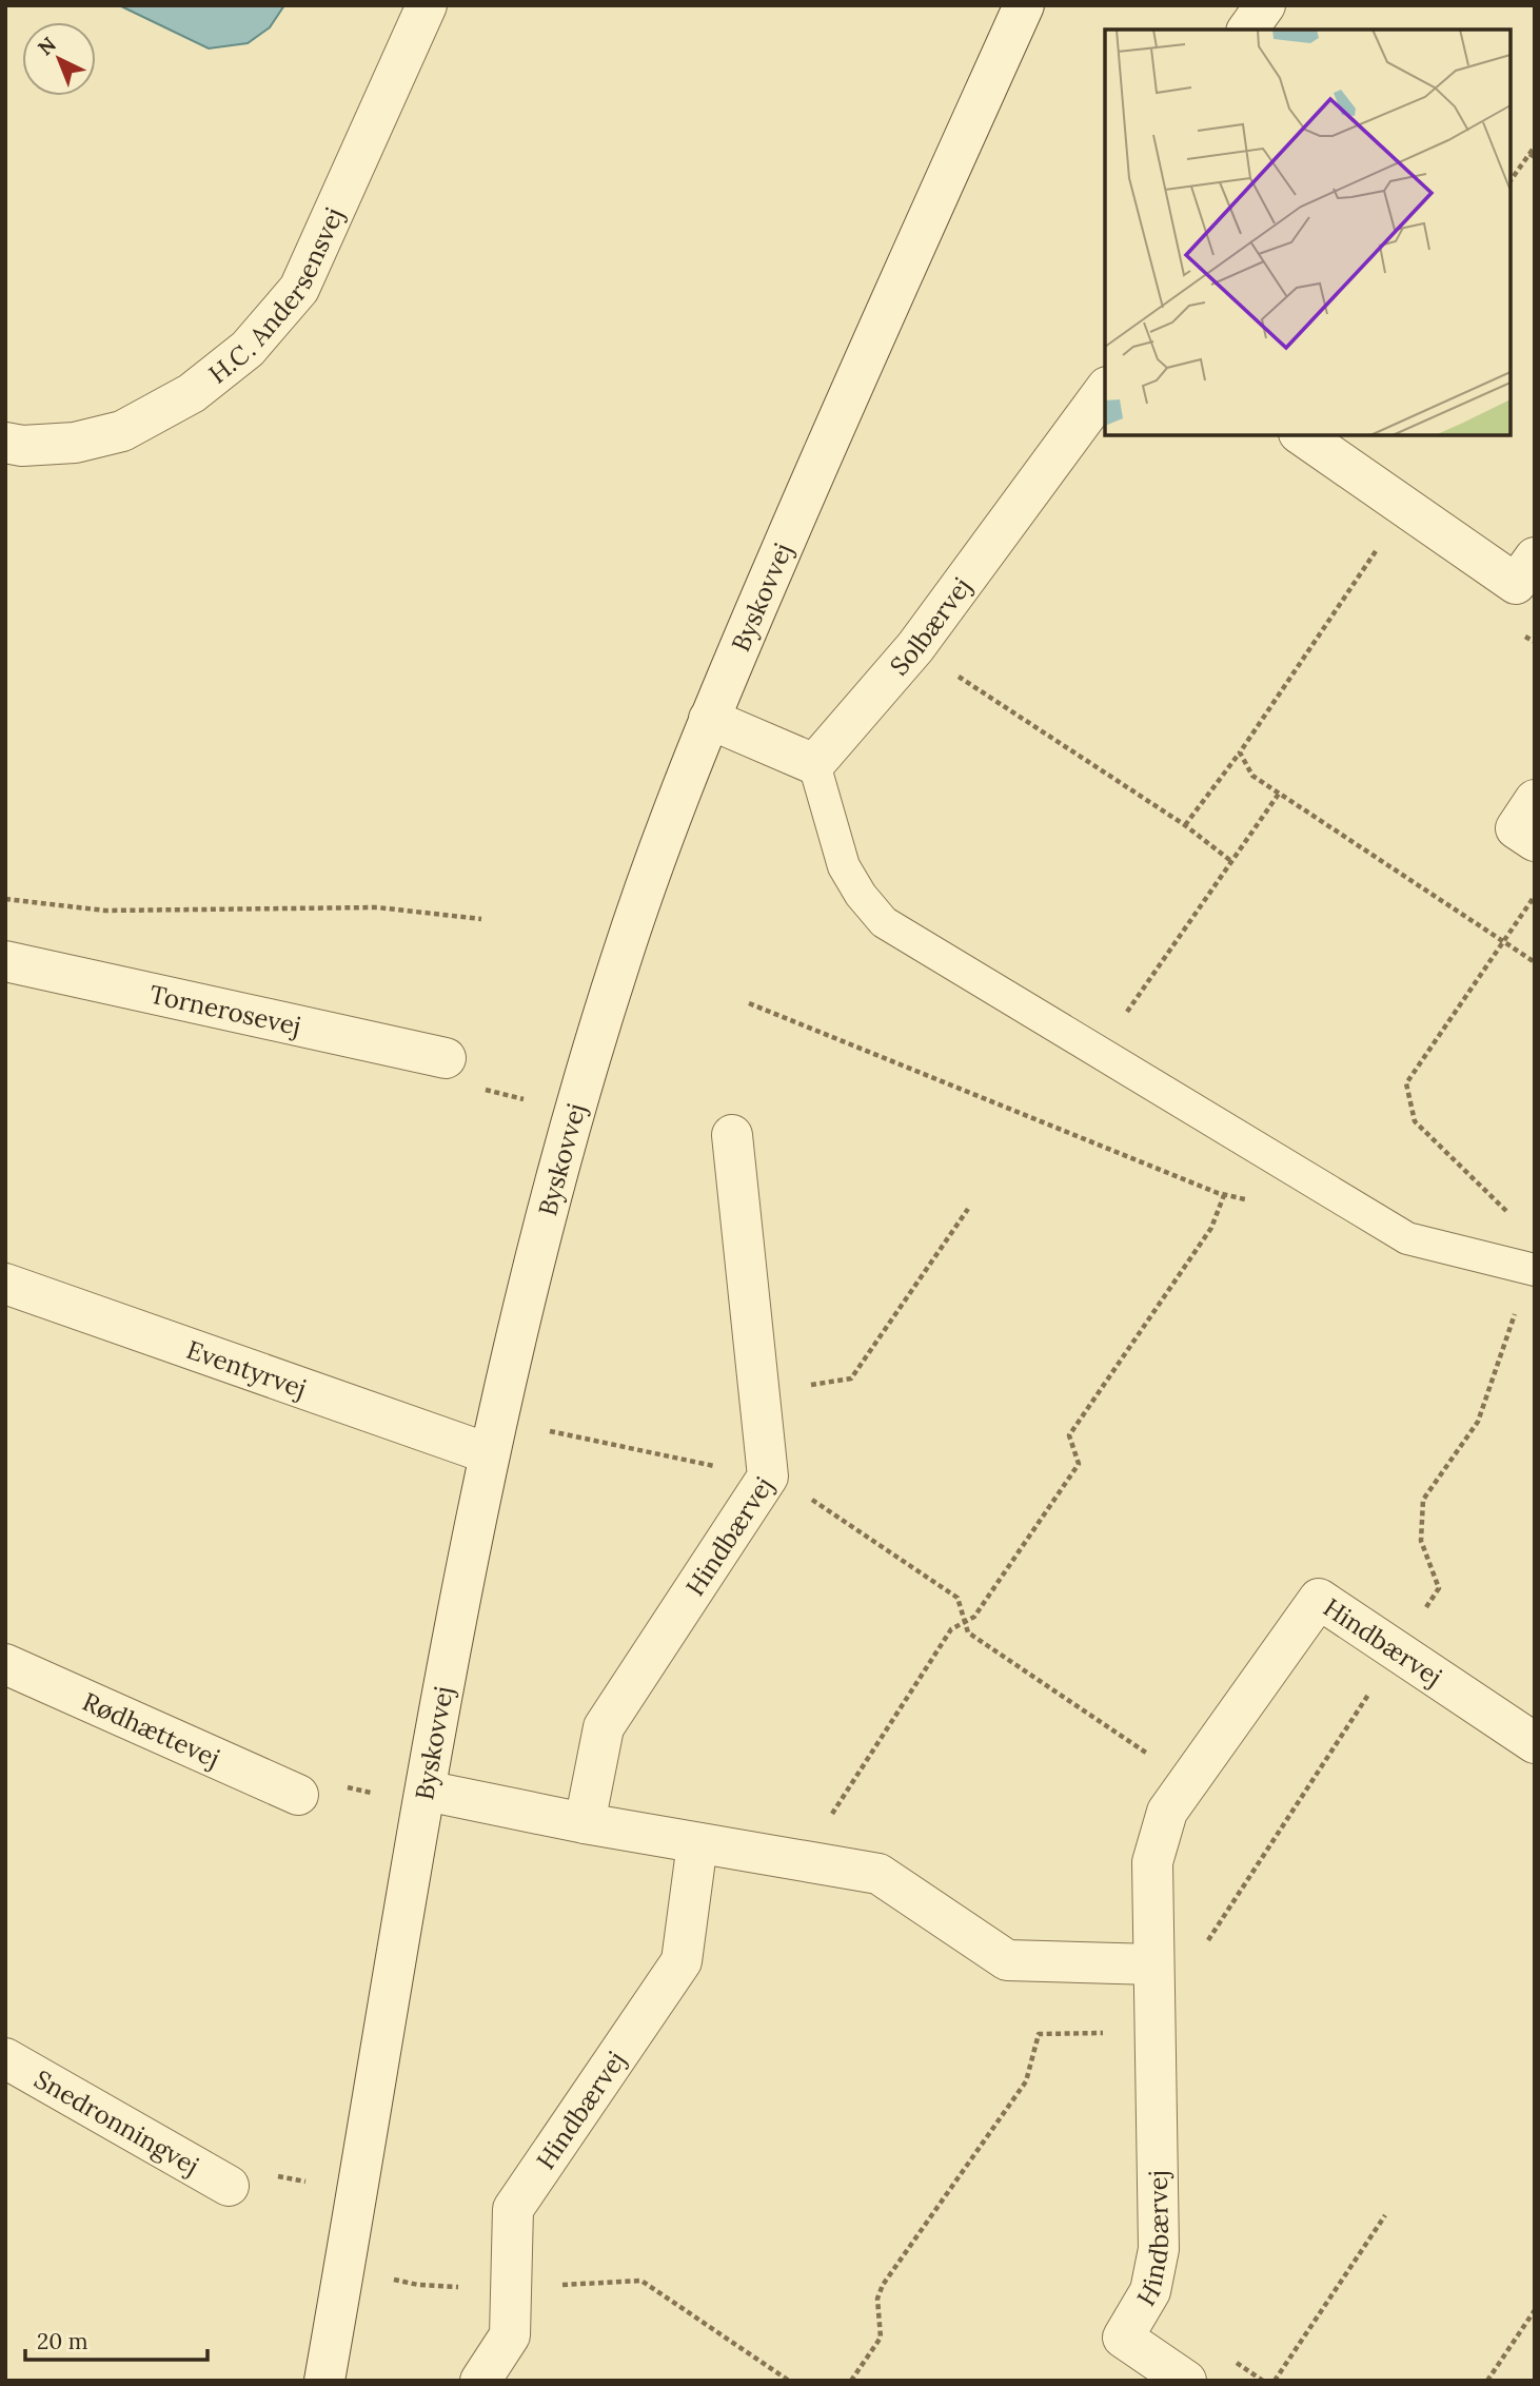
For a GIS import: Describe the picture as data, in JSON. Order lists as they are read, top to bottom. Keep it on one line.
{"streets":{"street":["H.C. Andersensvej","Byskovvej","Solbærvej","Tornerosevej","Eventyrvej","Hindbærvej","Rødhættevej","Snedronningvej"]},"crossings":[["Byskovvej","Eventyrvej"]],"scale_bar":"20 m","north":"top left"}
